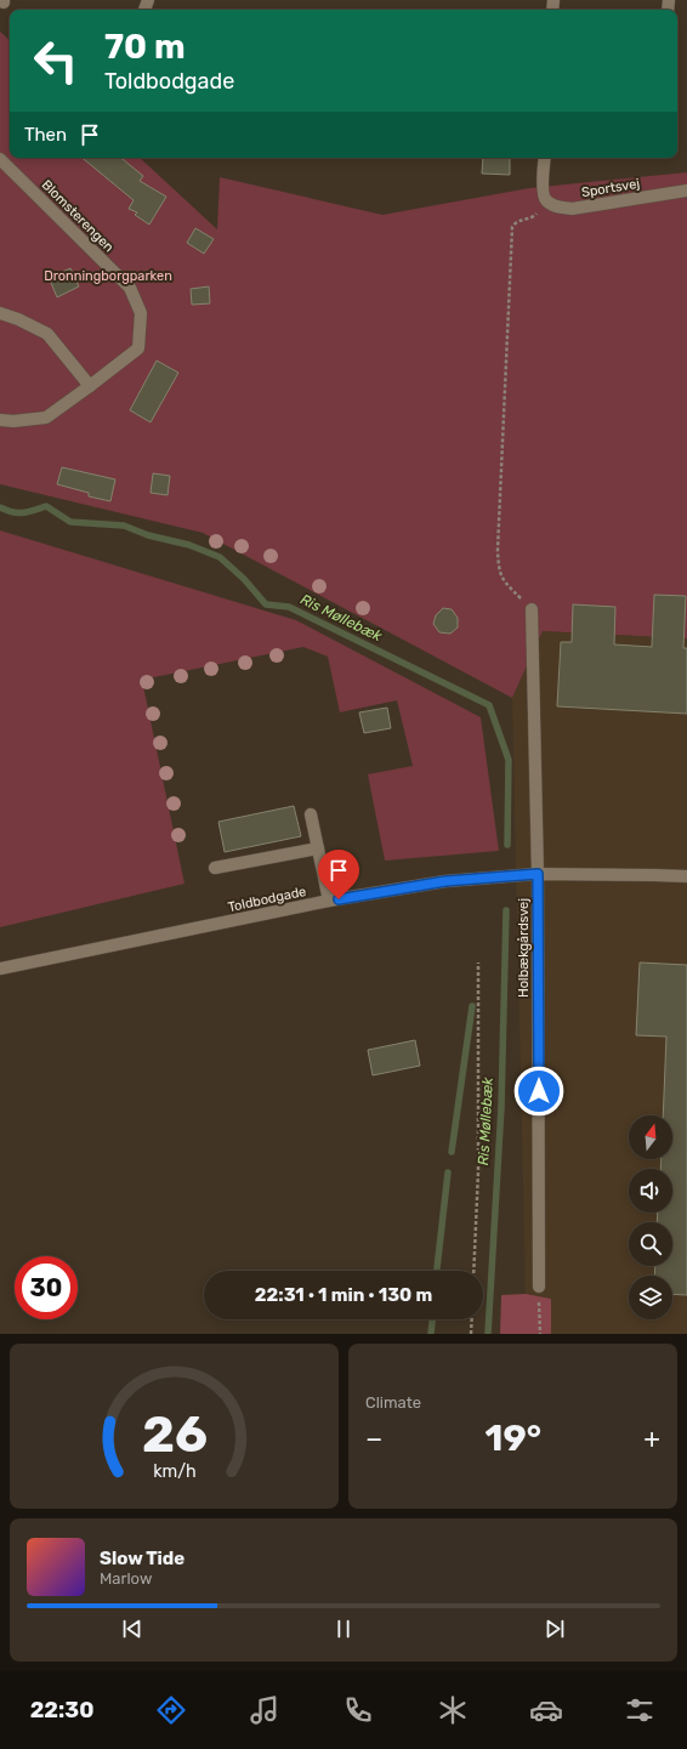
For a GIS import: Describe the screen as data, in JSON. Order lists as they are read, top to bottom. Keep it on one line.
{"streets":{"street":["Sportsvej","Blomsterengen","Toldbodgade","Holbækgårdsvej"]},"crossings":[["Toldbodgade","Holbækgårdsvej"]],"water":["Ris Møllebæk"],"parks":["Dronningborgparken"],"north":"top","page":{"turn":["70 m","Toldbodgade"],"then":"Then","limit":"30","trip":"22:31 · 1 min · 130 m","tile":"Climate","heat":["−","19°","+"],"song":["Slow Tide","Marlow"],"tabs":"22:30","gauge":["26","km/h"]}}
